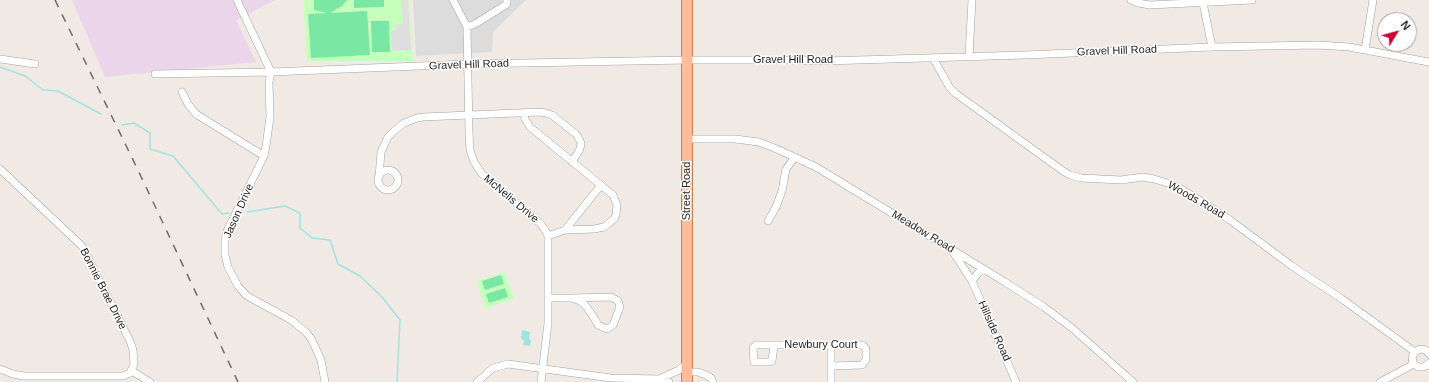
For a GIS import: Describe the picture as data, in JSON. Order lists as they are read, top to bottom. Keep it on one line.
{"streets":{"main road":["Street Road"],"street":["Gravel Hill Road","McNelis Drive","Woods Road","Jason Drive","Meadow Road","Bonnie Brae Drive","Hillside Road","Newbury Court"]},"crossings":[["Gravel Hill Road","Street Road"],["Gravel Hill Road","McNelis Drive"],["Gravel Hill Road","Woods Road"],["Gravel Hill Road","Jason Drive"],["Street Road","Meadow Road"],["Meadow Road","Hillside Road"]],"north":"top right"}
